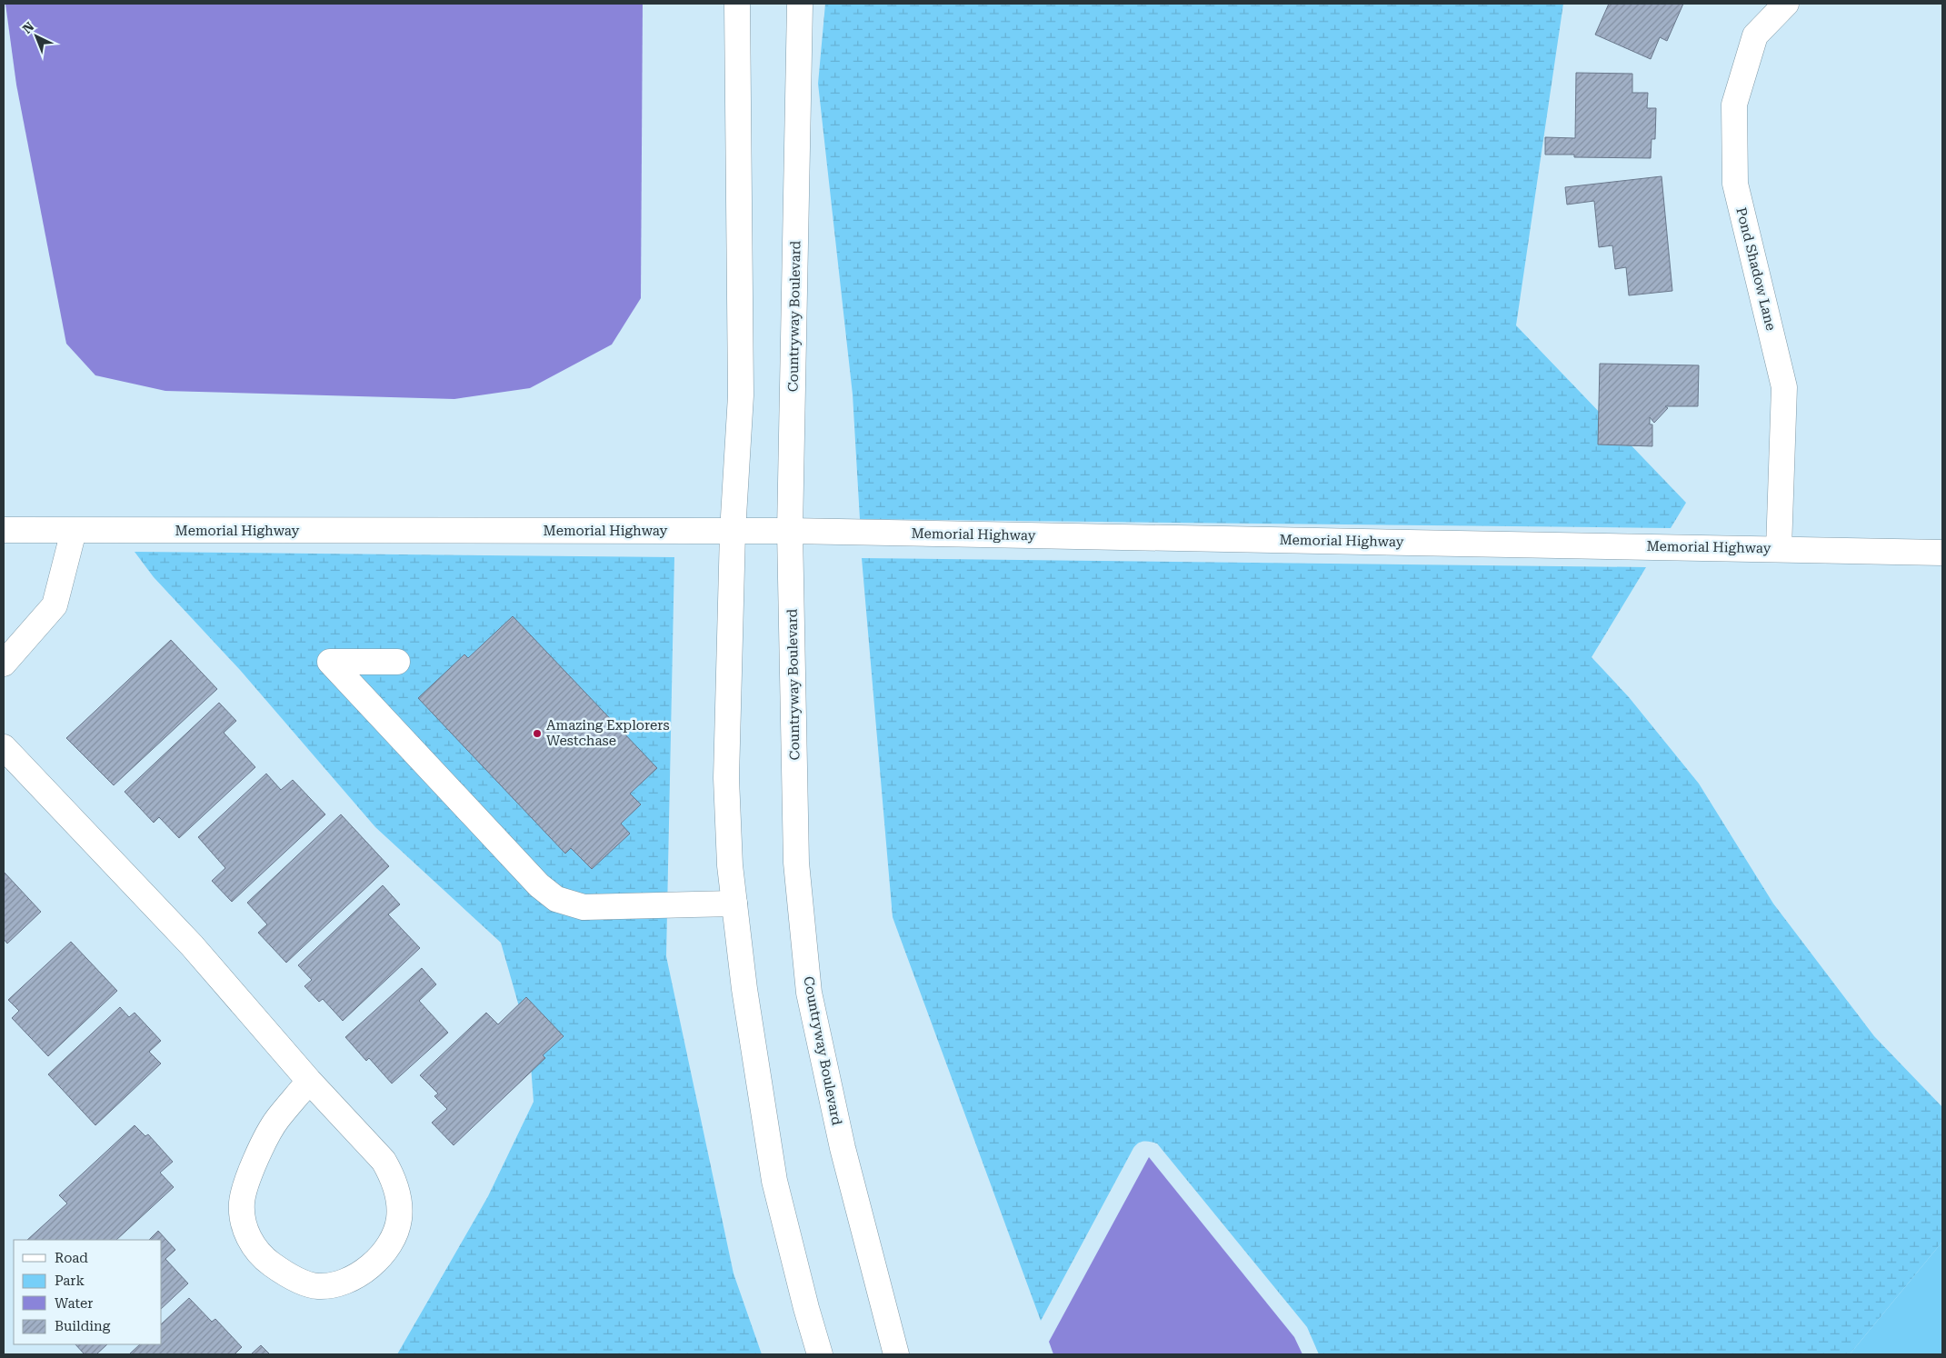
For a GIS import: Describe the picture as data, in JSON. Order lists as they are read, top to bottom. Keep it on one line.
{"streets":{"street":["Pond Shadow Lane","Countryway Boulevard","Memorial Highway"]},"crossings":[["Pond Shadow Lane","Memorial Highway"],["Countryway Boulevard","Memorial Highway"]],"places":["Amazing Explorers Westchase"],"legend":["Road","Park","Water","Building"],"north":"top left"}
